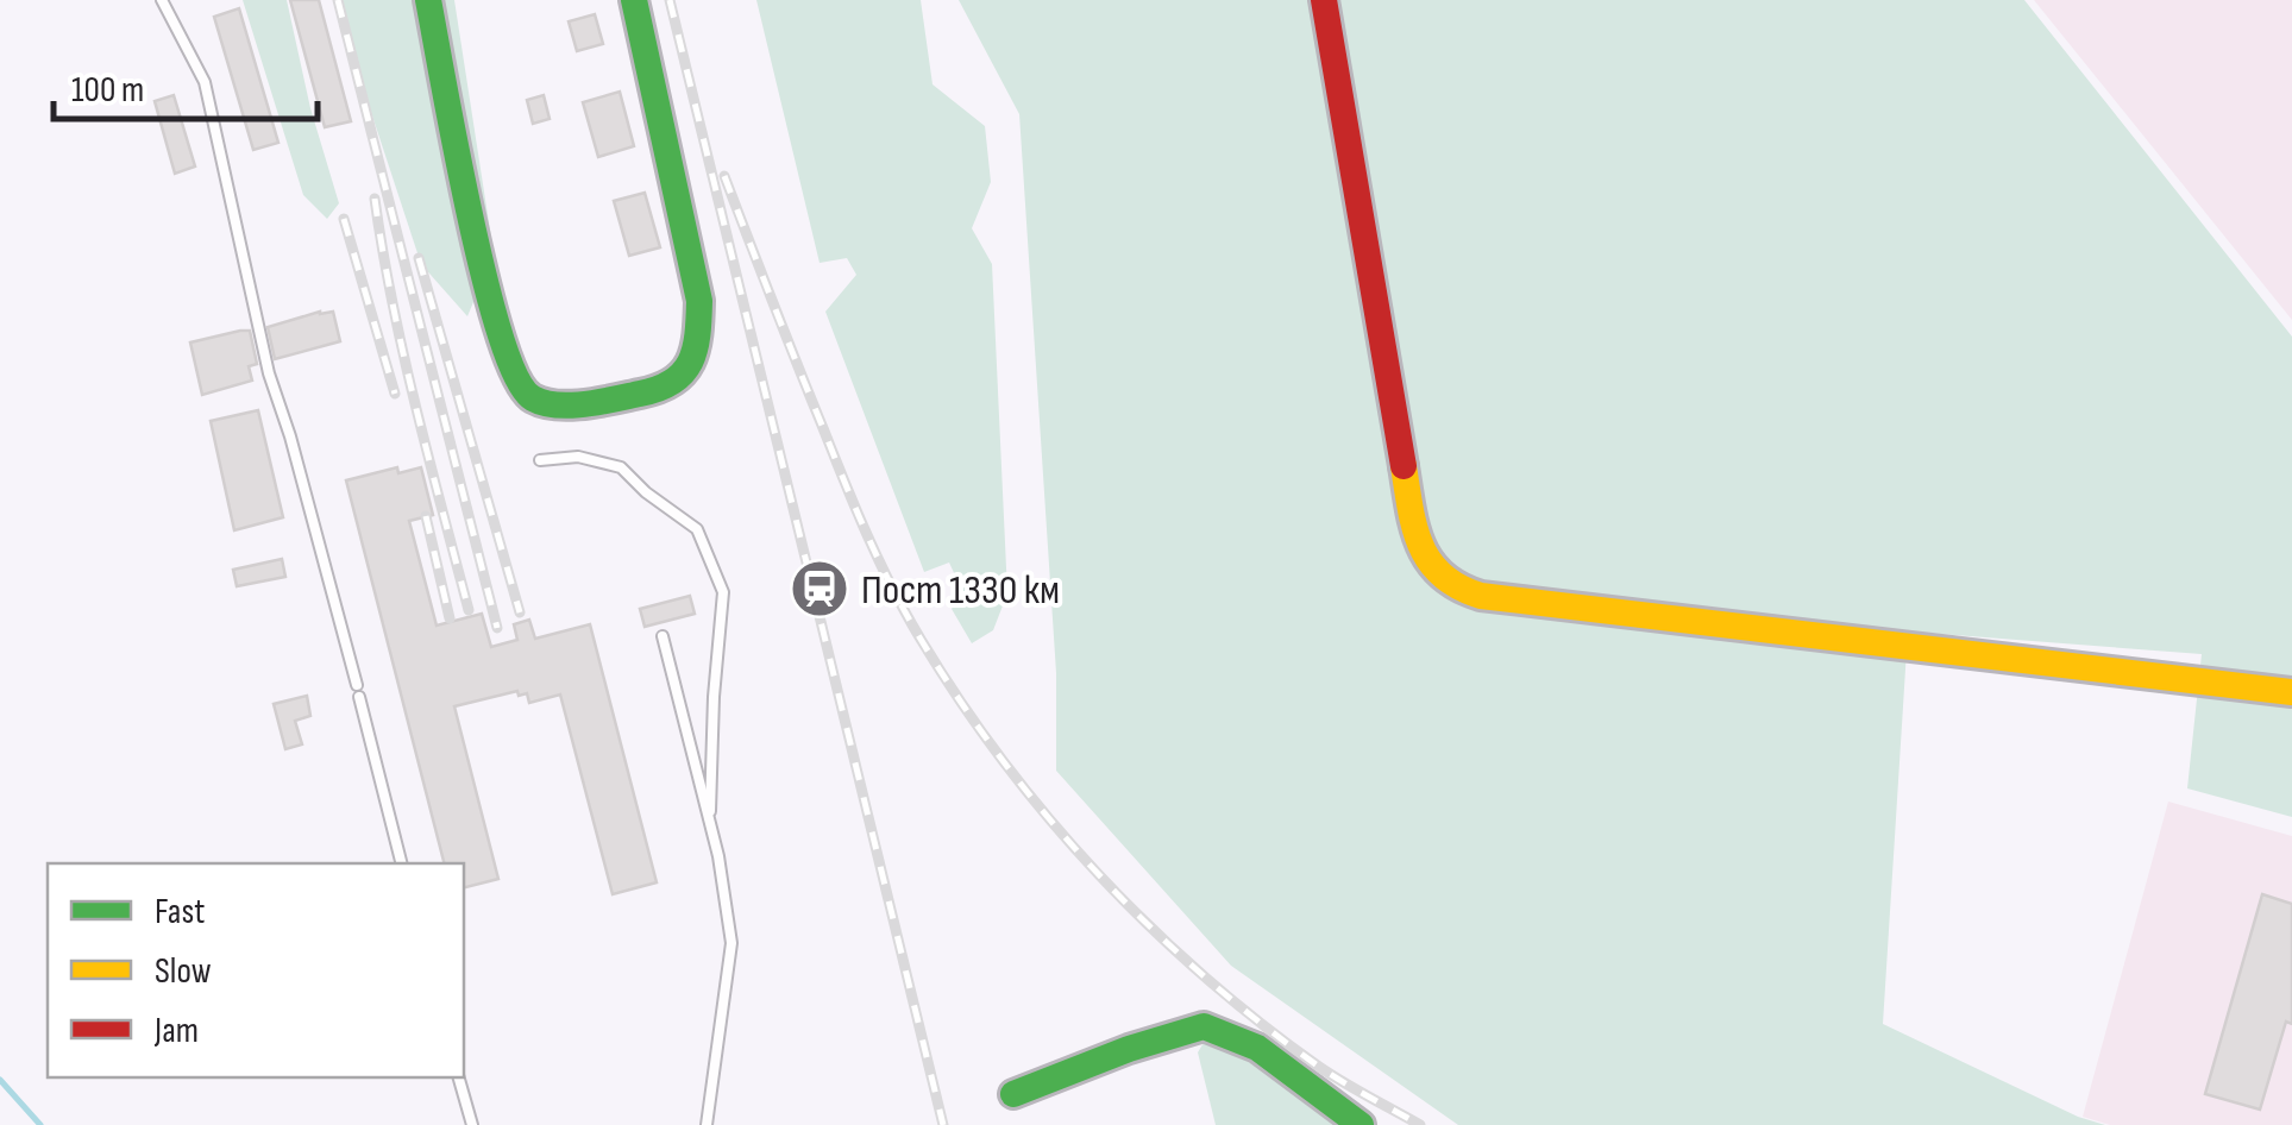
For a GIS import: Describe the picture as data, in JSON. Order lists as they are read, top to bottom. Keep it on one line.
{"places":{"station":["Пост 1330 км"]},"legend":["Fast","Slow","Jam"],"scale_bar":"100 m"}
